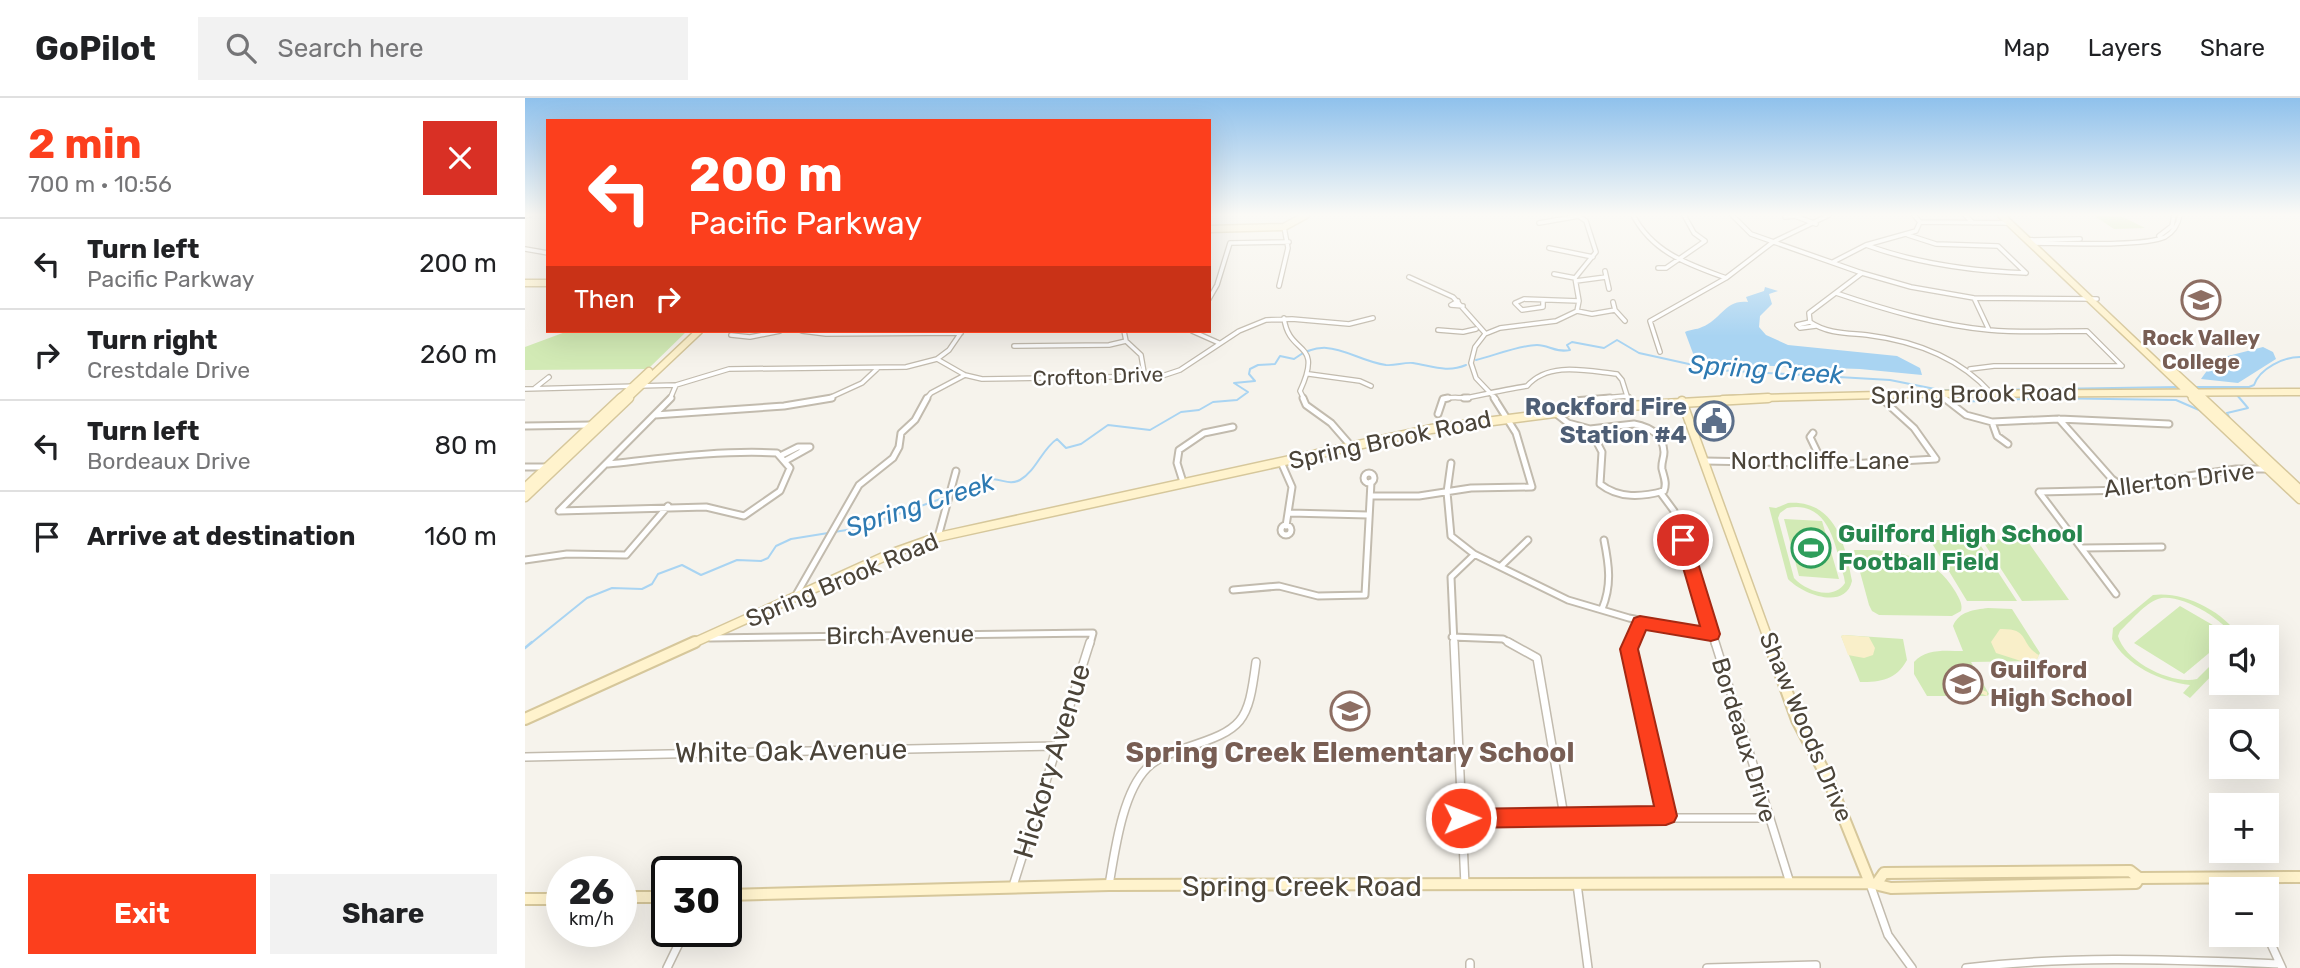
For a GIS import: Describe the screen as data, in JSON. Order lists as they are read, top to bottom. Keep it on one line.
{"streets":{"street":["Crofton Drive","Spring Brook Road","Northcliffe Lane","Allerton Drive","Birch Avenue","Shaw Woods Drive","Bordeaux Drive","White Oak Avenue","Hickory Avenue","Spring Creek Road"]},"crossings":[["Spring Brook Road","Northcliffe Lane"],["Spring Brook Road","Birch Avenue"],["Spring Brook Road","Shaw Woods Drive"],["Northcliffe Lane","Shaw Woods Drive"],["Birch Avenue","Hickory Avenue"],["Shaw Woods Drive","Spring Creek Road"],["Bordeaux Drive","Spring Creek Road"],["White Oak Avenue","Hickory Avenue"],["Hickory Avenue","Spring Creek Road"]],"water":["Spring Creek"],"places":{"school or university":["Rock Valley College","Guilford High School","Spring Creek Elementary School"],"public building":["Rockford Fire Station #4"],"sports":["Guilford High School Football Field"]},"page":{"header":"GoPilot","search":"Search here","nav":["Map","Layers","Share"],"heading":["2 min","700 m · 10:56"],"turn":["200 m","Pacific Parkway"],"list":[{"name":"Turn left","note":"Pacific Parkway","value":"200 m"},{"name":"Turn right","note":"Crestdale Drive","value":"260 m"},{"name":"Turn left","note":"Bordeaux Drive","value":"80 m"},{"name":"Arrive at destination","value":"160 m"}],"then":"Then","map_buttons":["+","−"],"speed":"26 km/h","limit":"30","buttons":["Exit","Share"]}}
